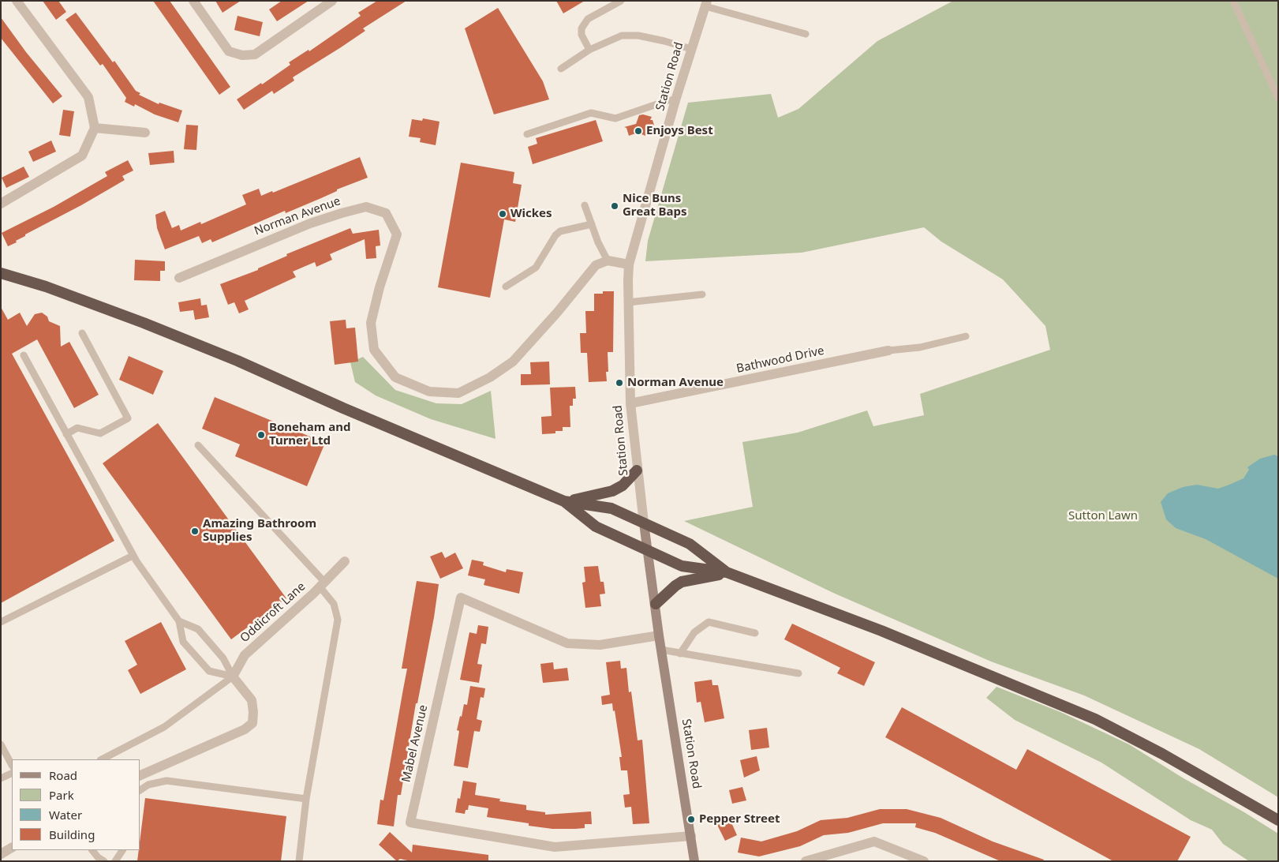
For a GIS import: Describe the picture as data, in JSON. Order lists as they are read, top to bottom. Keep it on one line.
{"streets":{"main road":["Station Road"],"street":["Norman Avenue","Bathwood Drive","Oddicroft Lane","Mabel Avenue"]},"crossings":[["Station Road","Bathwood Drive"],["Station Road","Mabel Avenue"]],"parks":["Sutton Lawn"],"places":["Enjoys Best","Nice Buns Great Baps","Wickes","Norman Avenue","Boneham and Turner Ltd","Amazing Bathroom Supplies","Pepper Street"],"legend":["Road","Park","Water","Building"]}
